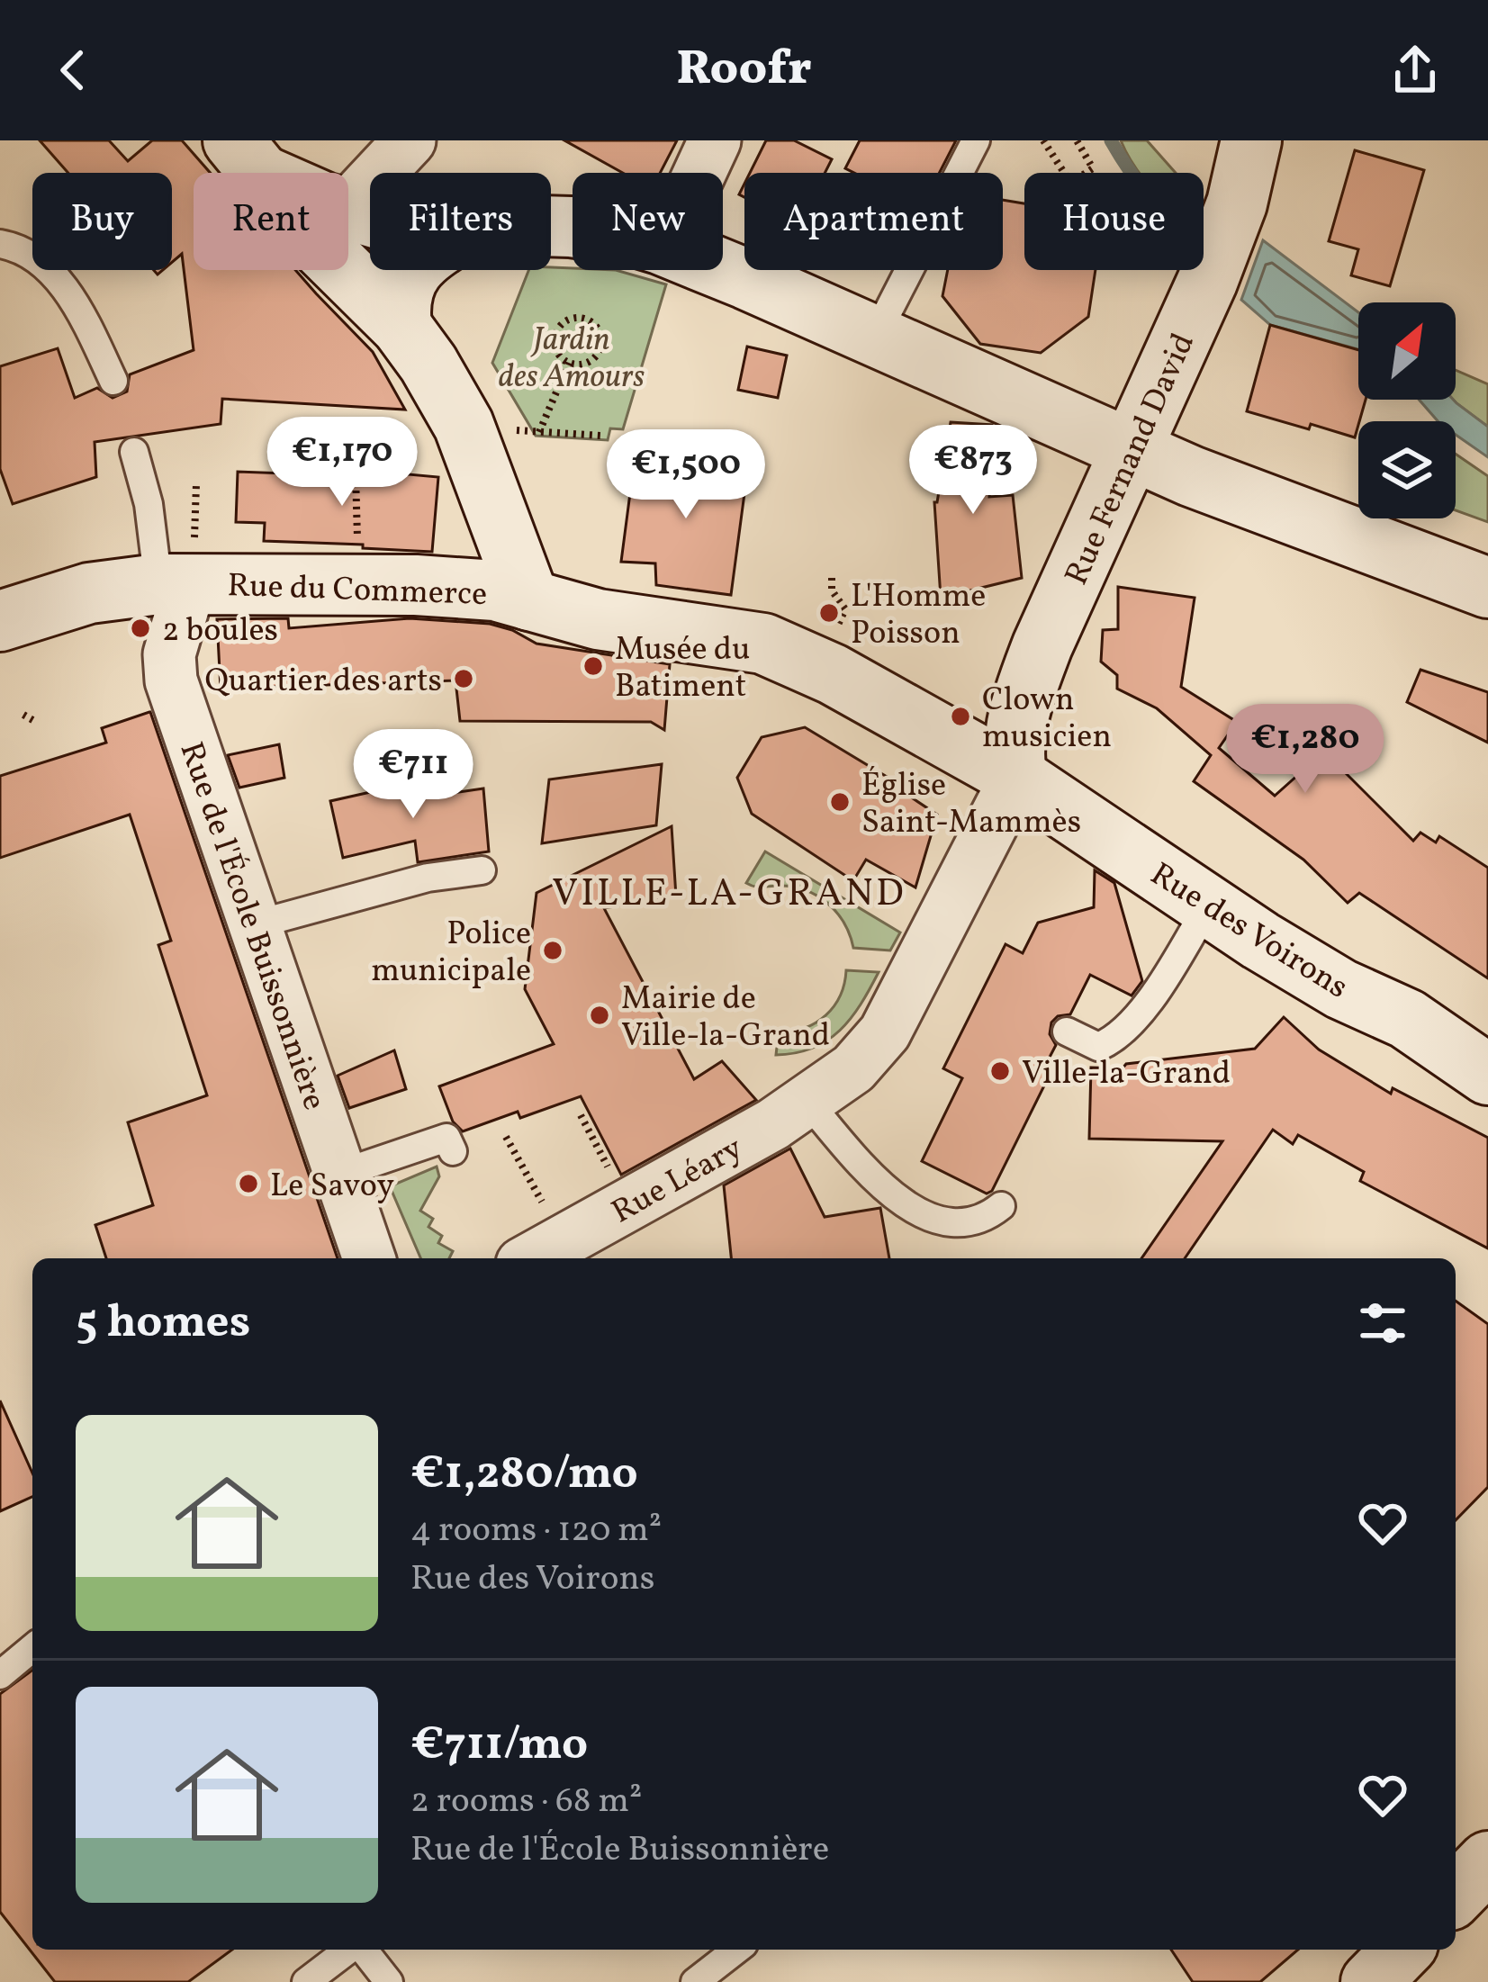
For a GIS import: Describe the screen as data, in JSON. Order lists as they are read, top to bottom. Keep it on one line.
{"streets":{"street":["Rue Fernand David","Rue du Commerce","Rue de l'École Buissonnière","Rue des Voirons","Rue Léary"]},"crossings":[["Rue Fernand David","Rue du Commerce"],["Rue Fernand David","Rue des Voirons"],["Rue Fernand David","Rue Léary"],["Rue du Commerce","Rue de l'École Buissonnière"],["Rue du Commerce","Rue des Voirons"],["Rue du Commerce","Rue Léary"],["Rue des Voirons","Rue Léary"]],"districts":["VILLE-LA-GRAND"],"parks":["Jardin des Amours"],"places":["L'Homme Poisson","2 boules","Musée du Batiment","Quartier des arts","Clown musicien","Église Saint-Mammès","Police municipale","Mairie de Ville-la-Grand","Ville-la-Grand","Le Savoy"],"north":"top right","page":{"header":"Roofr","chip":["Buy","Rent","Filters","New","Apartment","House"],"price":["€1,170","€873","€1,500","€1,280","€711"],"heading":"5 homes","list":[{"name":"€1,280/mo","note":"4 rooms · 120 m² · Rue des Voirons"},{"name":"€711/mo","note":"2 rooms · 68 m² · Rue de l'École Buissonnière"}]}}
